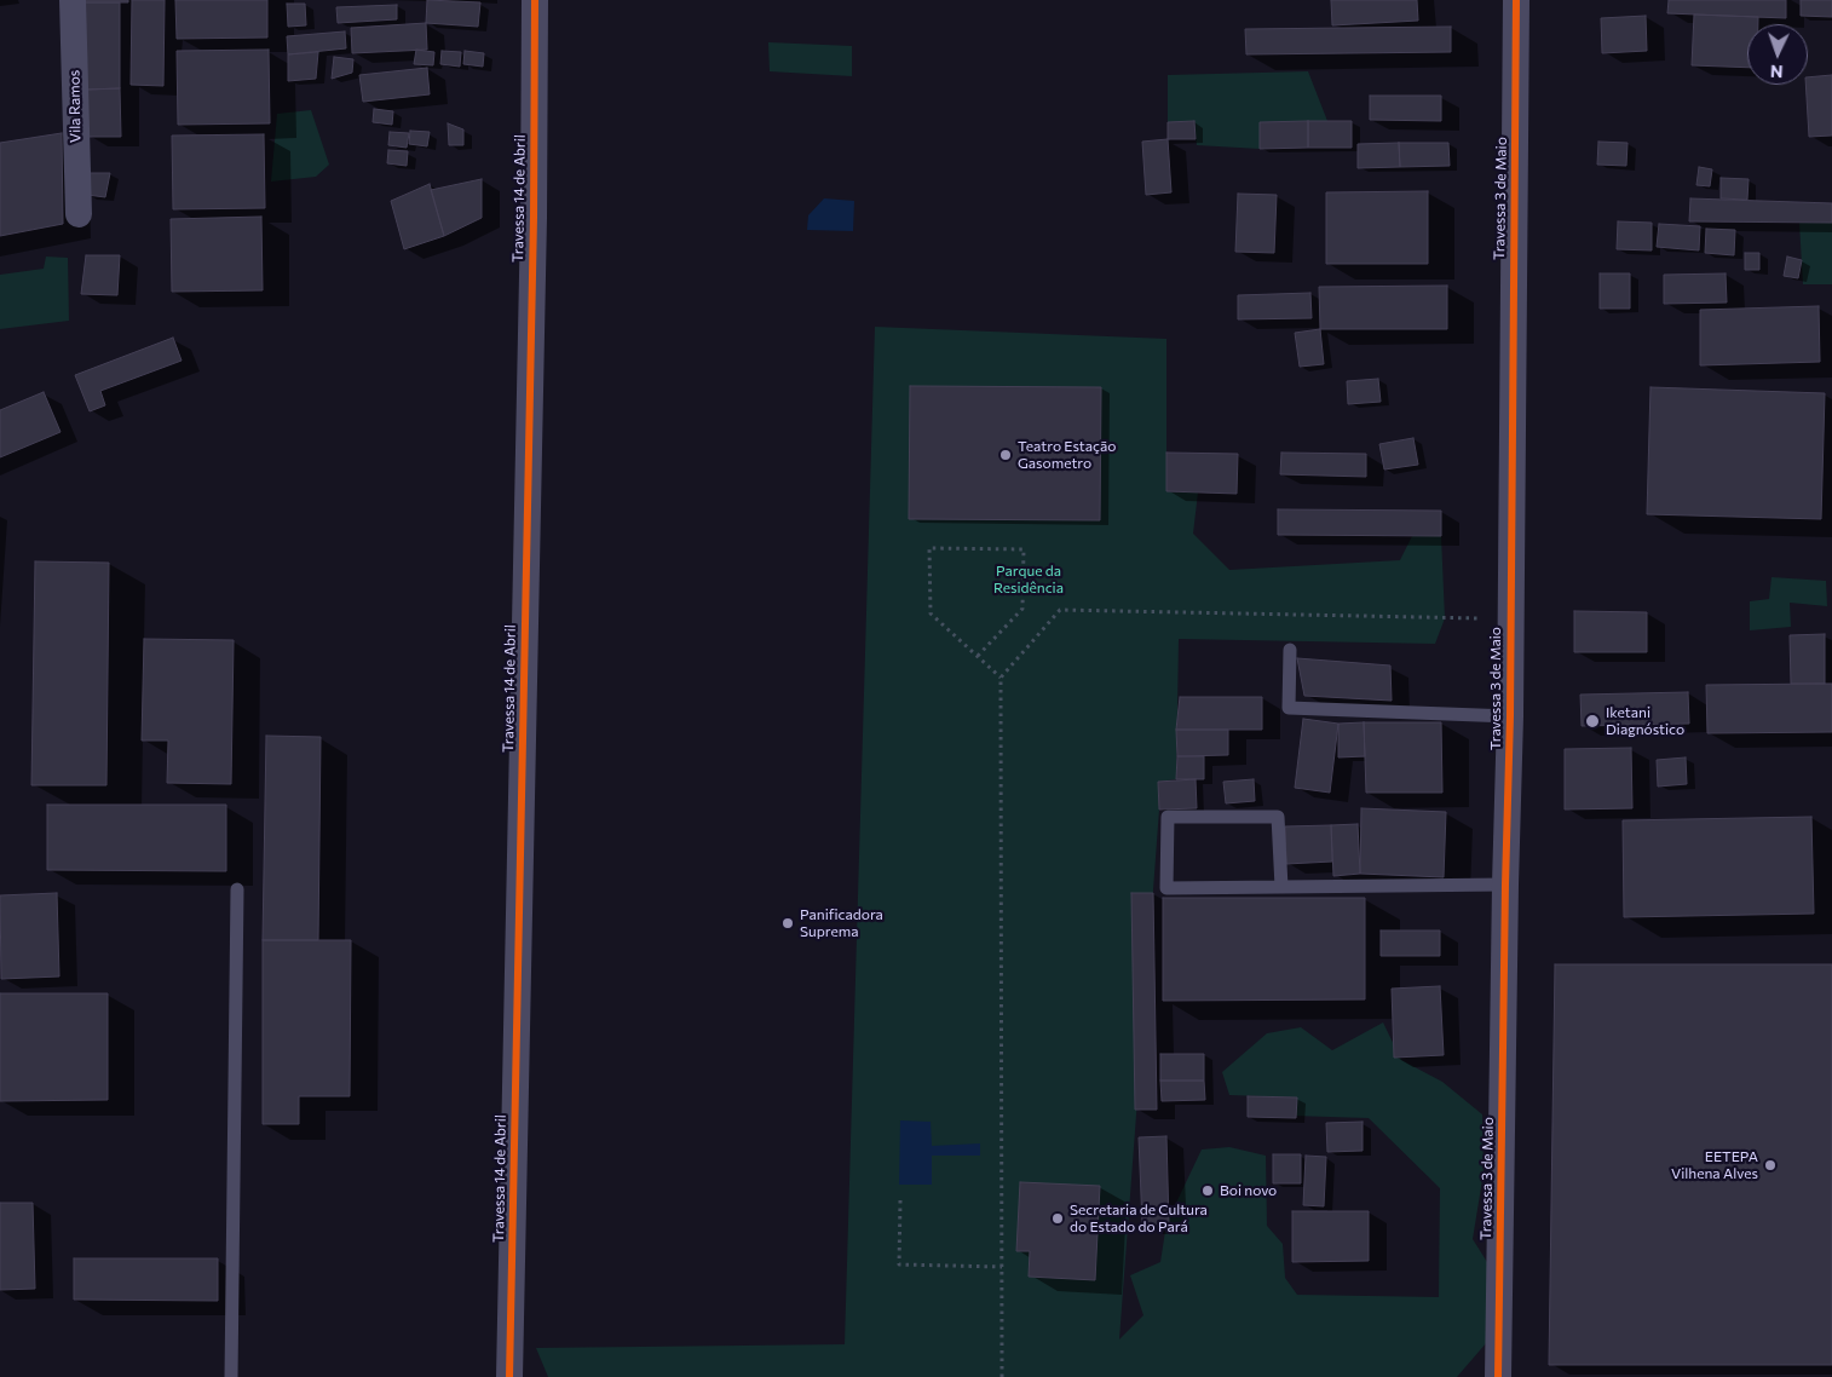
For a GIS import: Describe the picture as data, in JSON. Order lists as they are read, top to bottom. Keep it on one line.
{"streets":{"street":["Vila Ramos","Travessa 14 de Abril","Travessa 3 de Maio"]},"parks":["Parque da Residência"],"places":["Teatro Estação Gasometro","Iketani Diagnóstico","Panificadora Suprema","EETEPA Vilhena Alves","Boi novo","Secretaria de Cultura do Estado do Pará"],"north":"bottom"}
